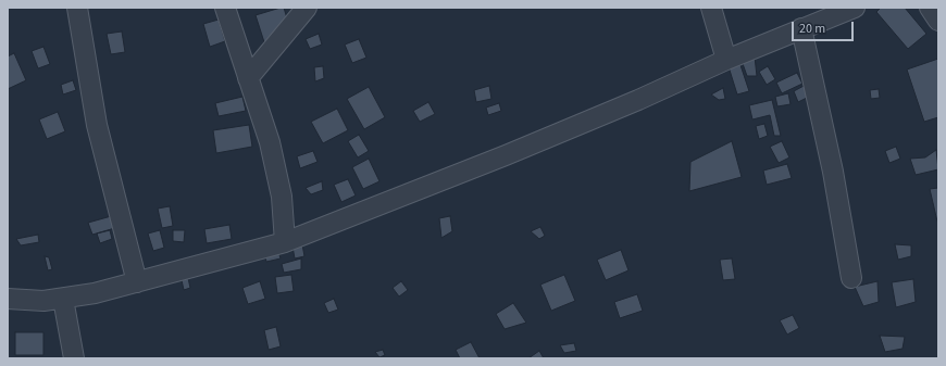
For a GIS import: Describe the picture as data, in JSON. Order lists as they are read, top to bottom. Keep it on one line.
{"scale_bar":"20 m"}
